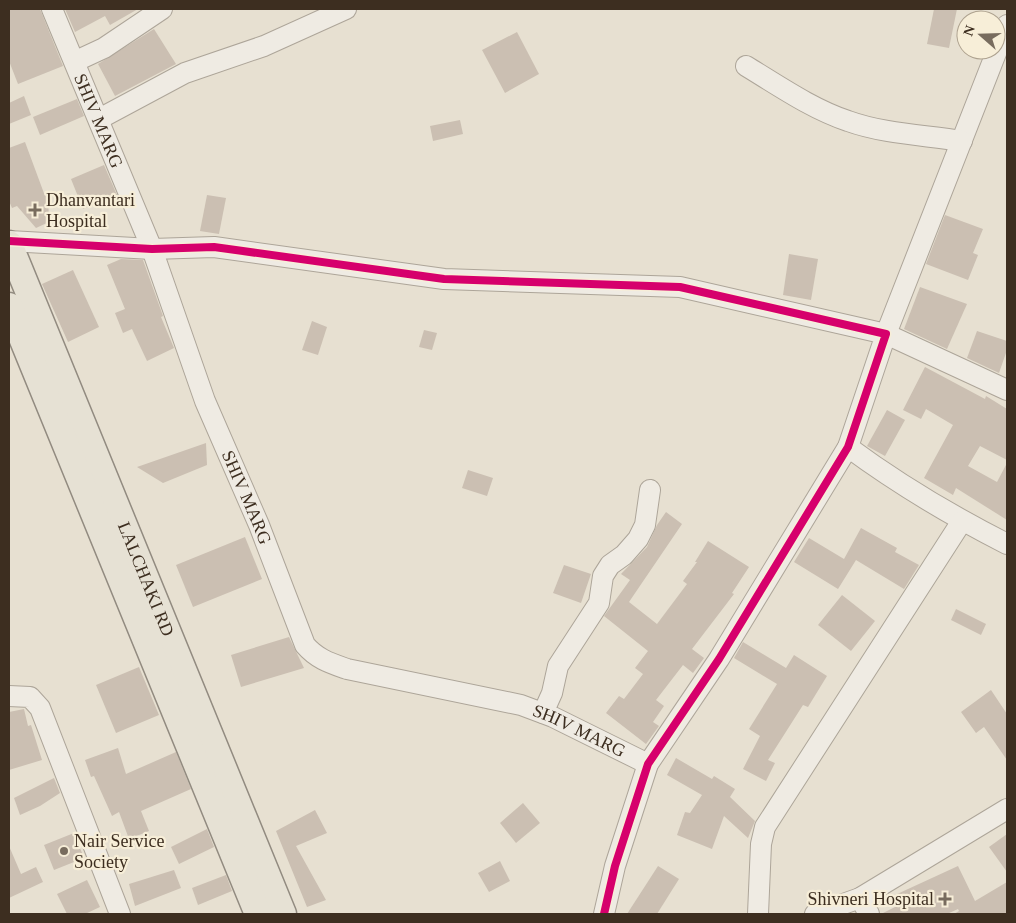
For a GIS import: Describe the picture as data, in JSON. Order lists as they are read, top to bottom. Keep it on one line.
{"streets":{"main road":["LALCHAKI RD"],"street":["SHIV MARG"]},"places":{"health":["Dhanvantari Hospital","Shivneri Hospital"],"other":["Nair Service Society"]},"north":"left"}
